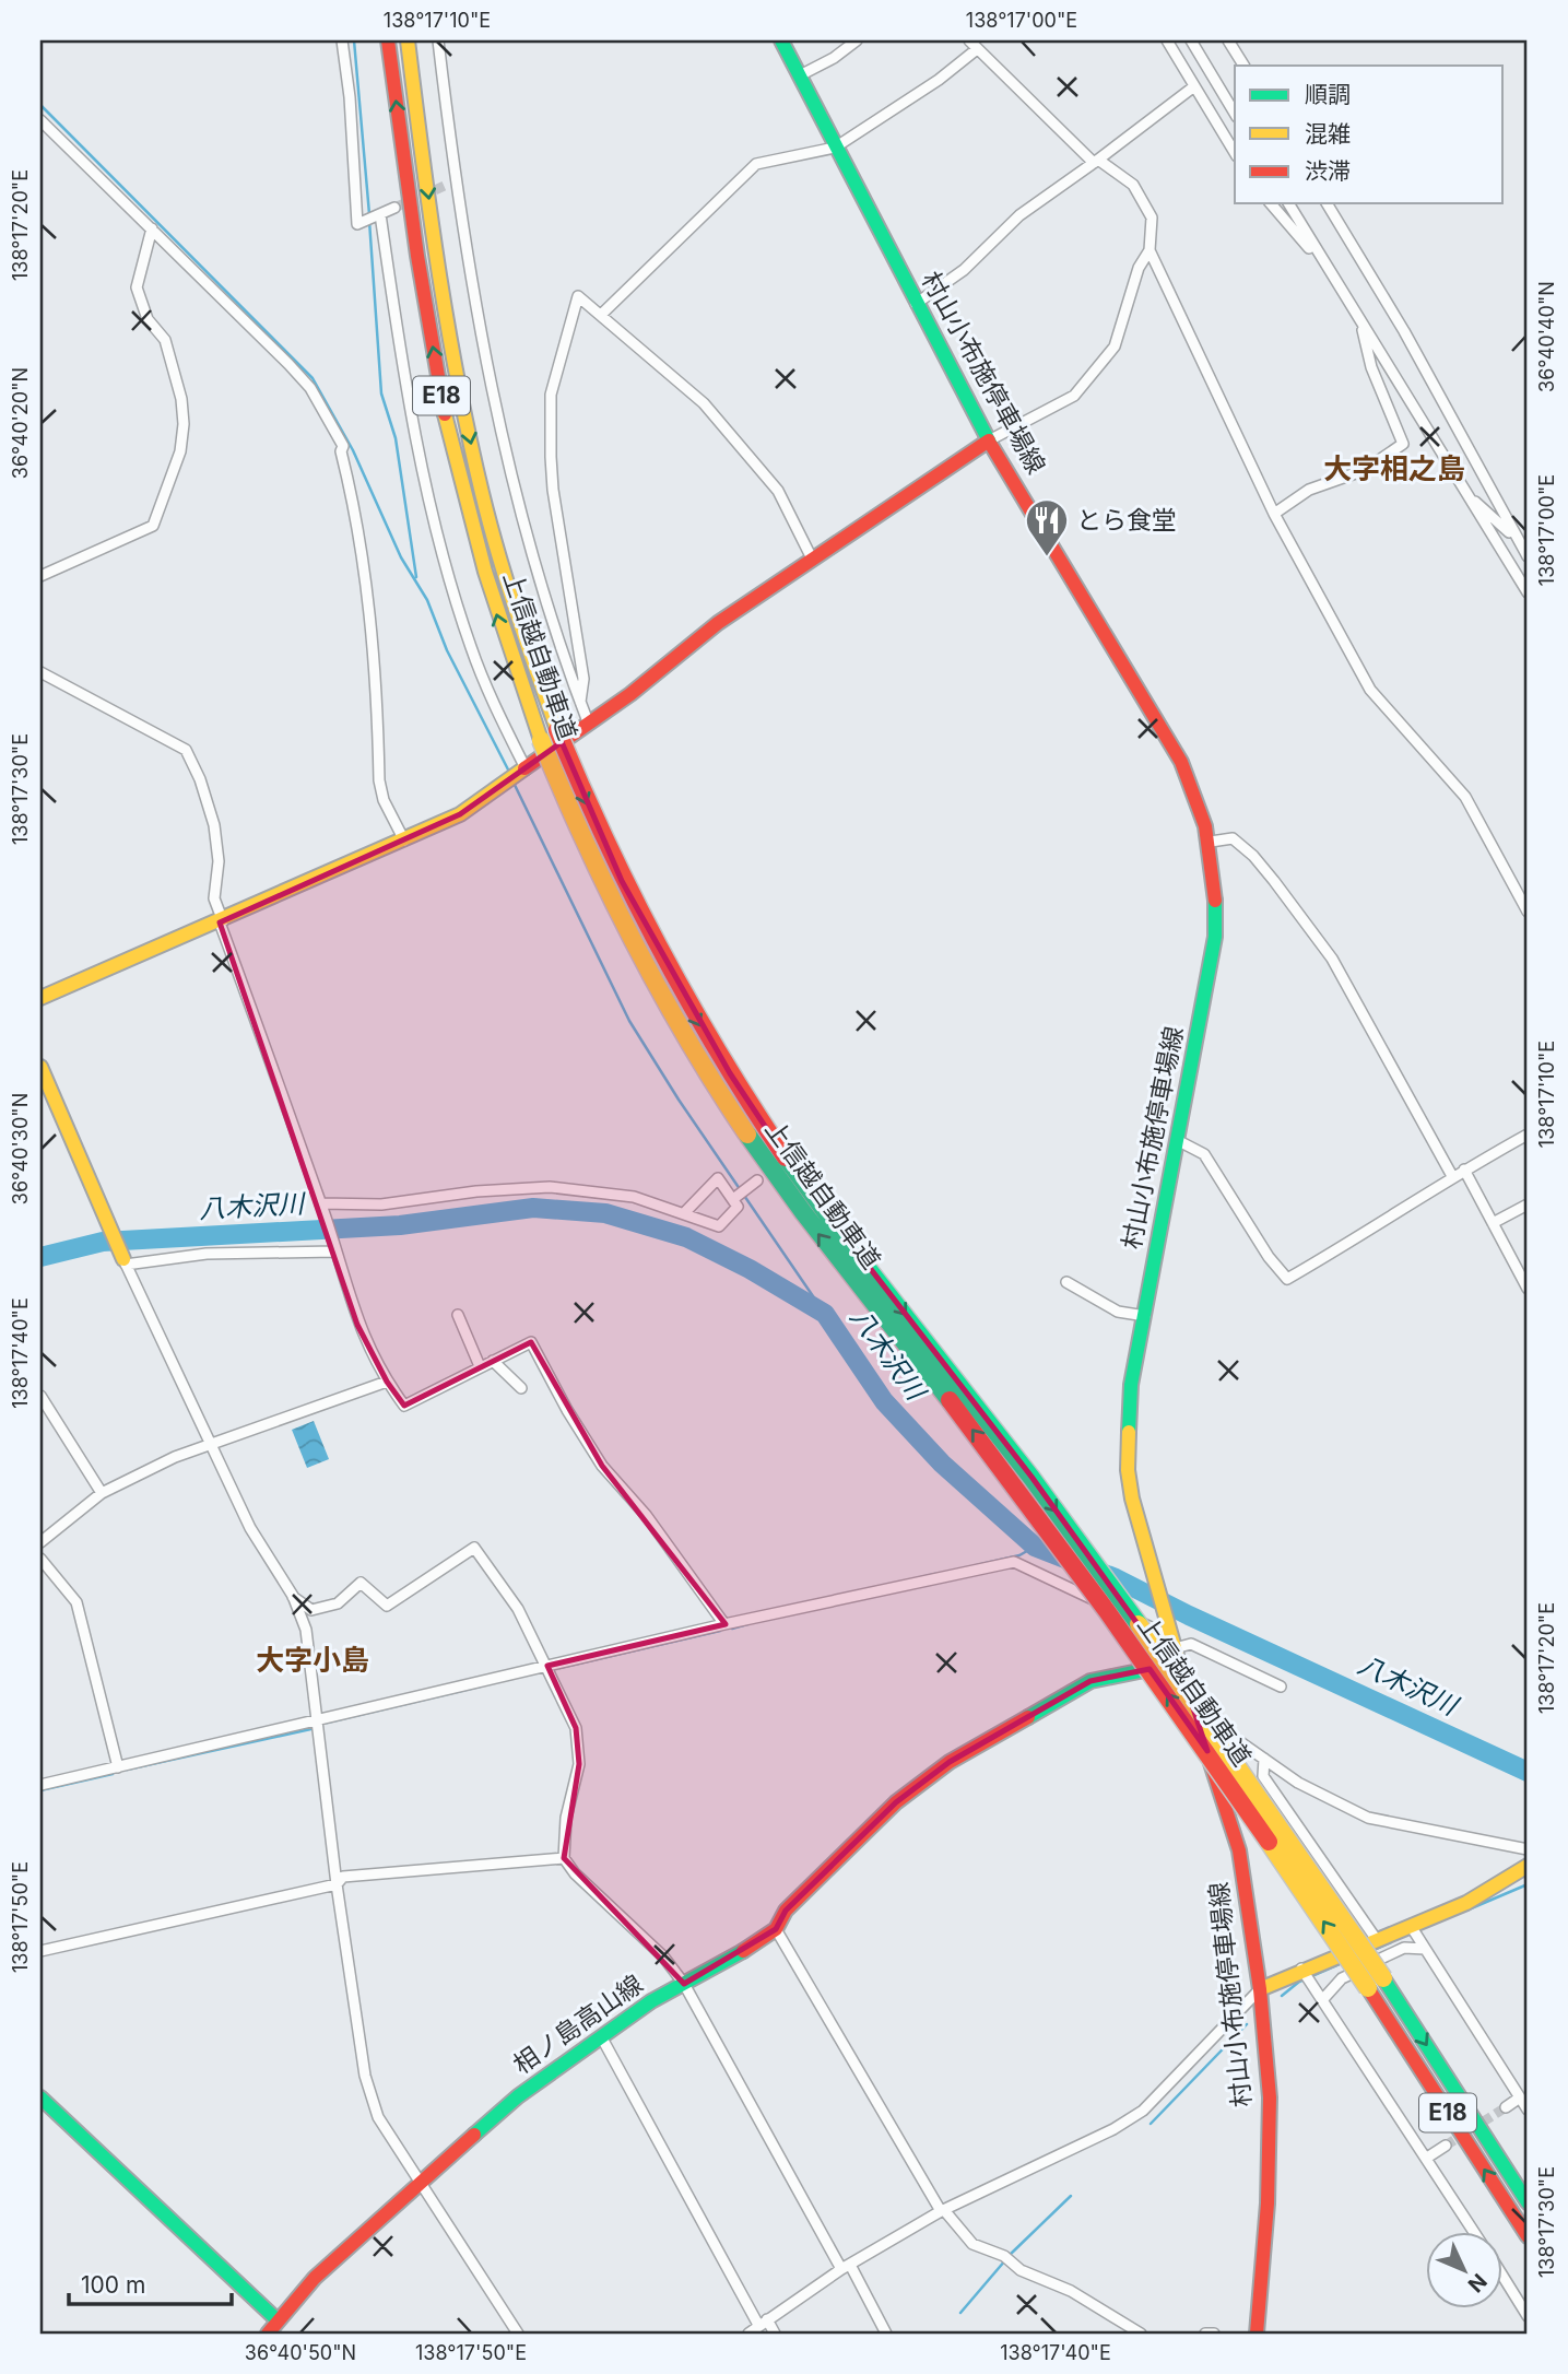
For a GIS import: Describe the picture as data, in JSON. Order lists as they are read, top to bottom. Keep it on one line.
{"streets":{"main road":["村山小布施停車場線","E18","上信越自動車道","相ノ島高山線"]},"crossings":[["村山小布施停車場線","相ノ島高山線"]],"districts":["大字相之島","大字小島"],"water":["八木沢川"],"places":{"restaurant":["とら食堂"]},"legend":["順調","混雑","渋滞"],"scale_bar":"100 m","north":"bottom right","coordinates":["138°17'10\"E","138°17'00\"E","138°17'20\"E","36°40'40\"N","36°40'20\"N","138°17'30\"E","36°40'30\"N","138°17'40\"E","138°17'50\"E","36°40'50\"N"]}
